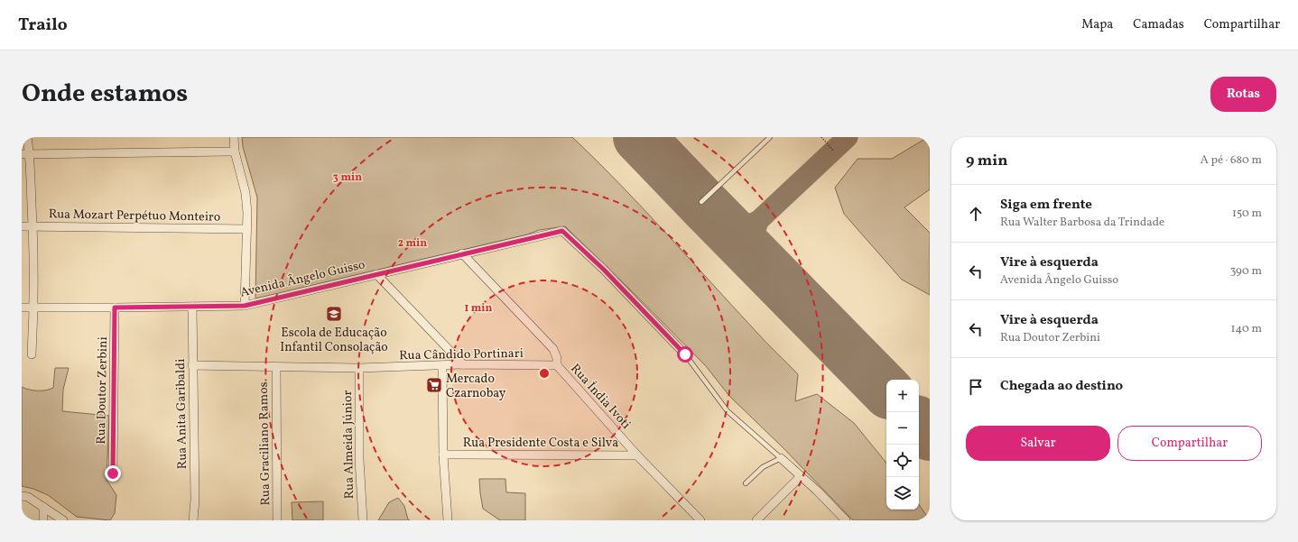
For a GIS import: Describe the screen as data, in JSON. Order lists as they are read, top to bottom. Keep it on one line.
{"streets":{"street":["Rua Mozart Perpétuo Monteiro","Avenida Ângelo Guisso","Rua Cândido Portinari","Rua Doutor Zerbini","Rua Índia Ivoti","Rua Anita Garibaldi","Rua Presidente Costa e Silva","Rua Graciliano Ramos","Rua Almeida Júnior"]},"crossings":[["Avenida Ângelo Guisso","Rua Doutor Zerbini"],["Avenida Ângelo Guisso","Rua Índia Ivoti"],["Avenida Ângelo Guisso","Rua Anita Garibaldi"],["Rua Cândido Portinari","Rua Índia Ivoti"],["Rua Cândido Portinari","Rua Anita Garibaldi"],["Rua Cândido Portinari","Rua Graciliano Ramos"],["Rua Cândido Portinari","Rua Almeida Júnior"],["Rua Índia Ivoti","Rua Presidente Costa e Silva"]],"places":{"school or university":["Escola de Educação Infantil Consolação"],"supermarket":["Mercado Czarnobay"]},"page":{"header":"Trailo","nav":["Mapa","Camadas","Compartilhar"],"title":"Onde estamos","buttons":["Rotas",["Salvar","Compartilhar"]],"heading":["9 min","A pé · 680 m"],"list":[["Siga em frente","Rua Walter Barbosa da Trindade","150 m"],["Vire à esquerda","Avenida Ângelo Guisso","390 m"],["Vire à esquerda","Rua Doutor Zerbini","140 m"],"Chegada ao destino"],"map_buttons":["+","−"]},"rings":["3 min","2 min","1 min"]}
